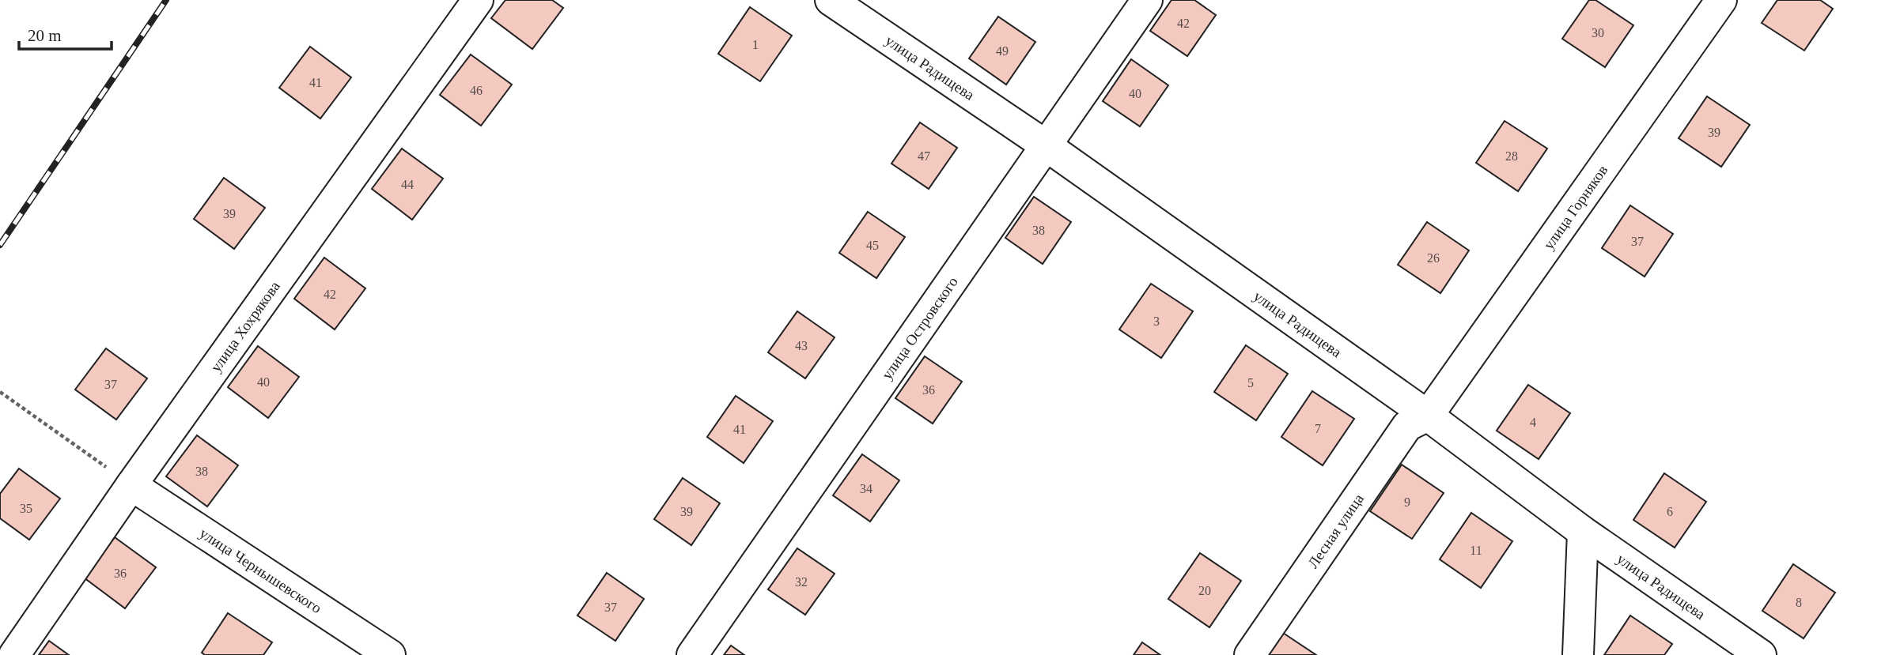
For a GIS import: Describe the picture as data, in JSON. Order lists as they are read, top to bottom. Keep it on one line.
{"streets":{"street":["улица Радищева","улица Горняков","улица Хохрякова","улица Островского","Лесная улица","улица Чернышевского"]},"crossings":[["улица Радищева","улица Горняков"],["улица Радищева","улица Островского"],["улица Радищева","Лесная улица"],["улица Горняков","Лесная улица"],["улица Хохрякова","улица Чернышевского"]],"house_numbers":["42","30","1","49","41","46","40","39","47","28","44","39","38","37","45","26","42","3","43","40","5","37","36","4","7","41","38","34","9","35","39","6","11","36","32","20","8","37"],"scale_bar":"20 m"}
